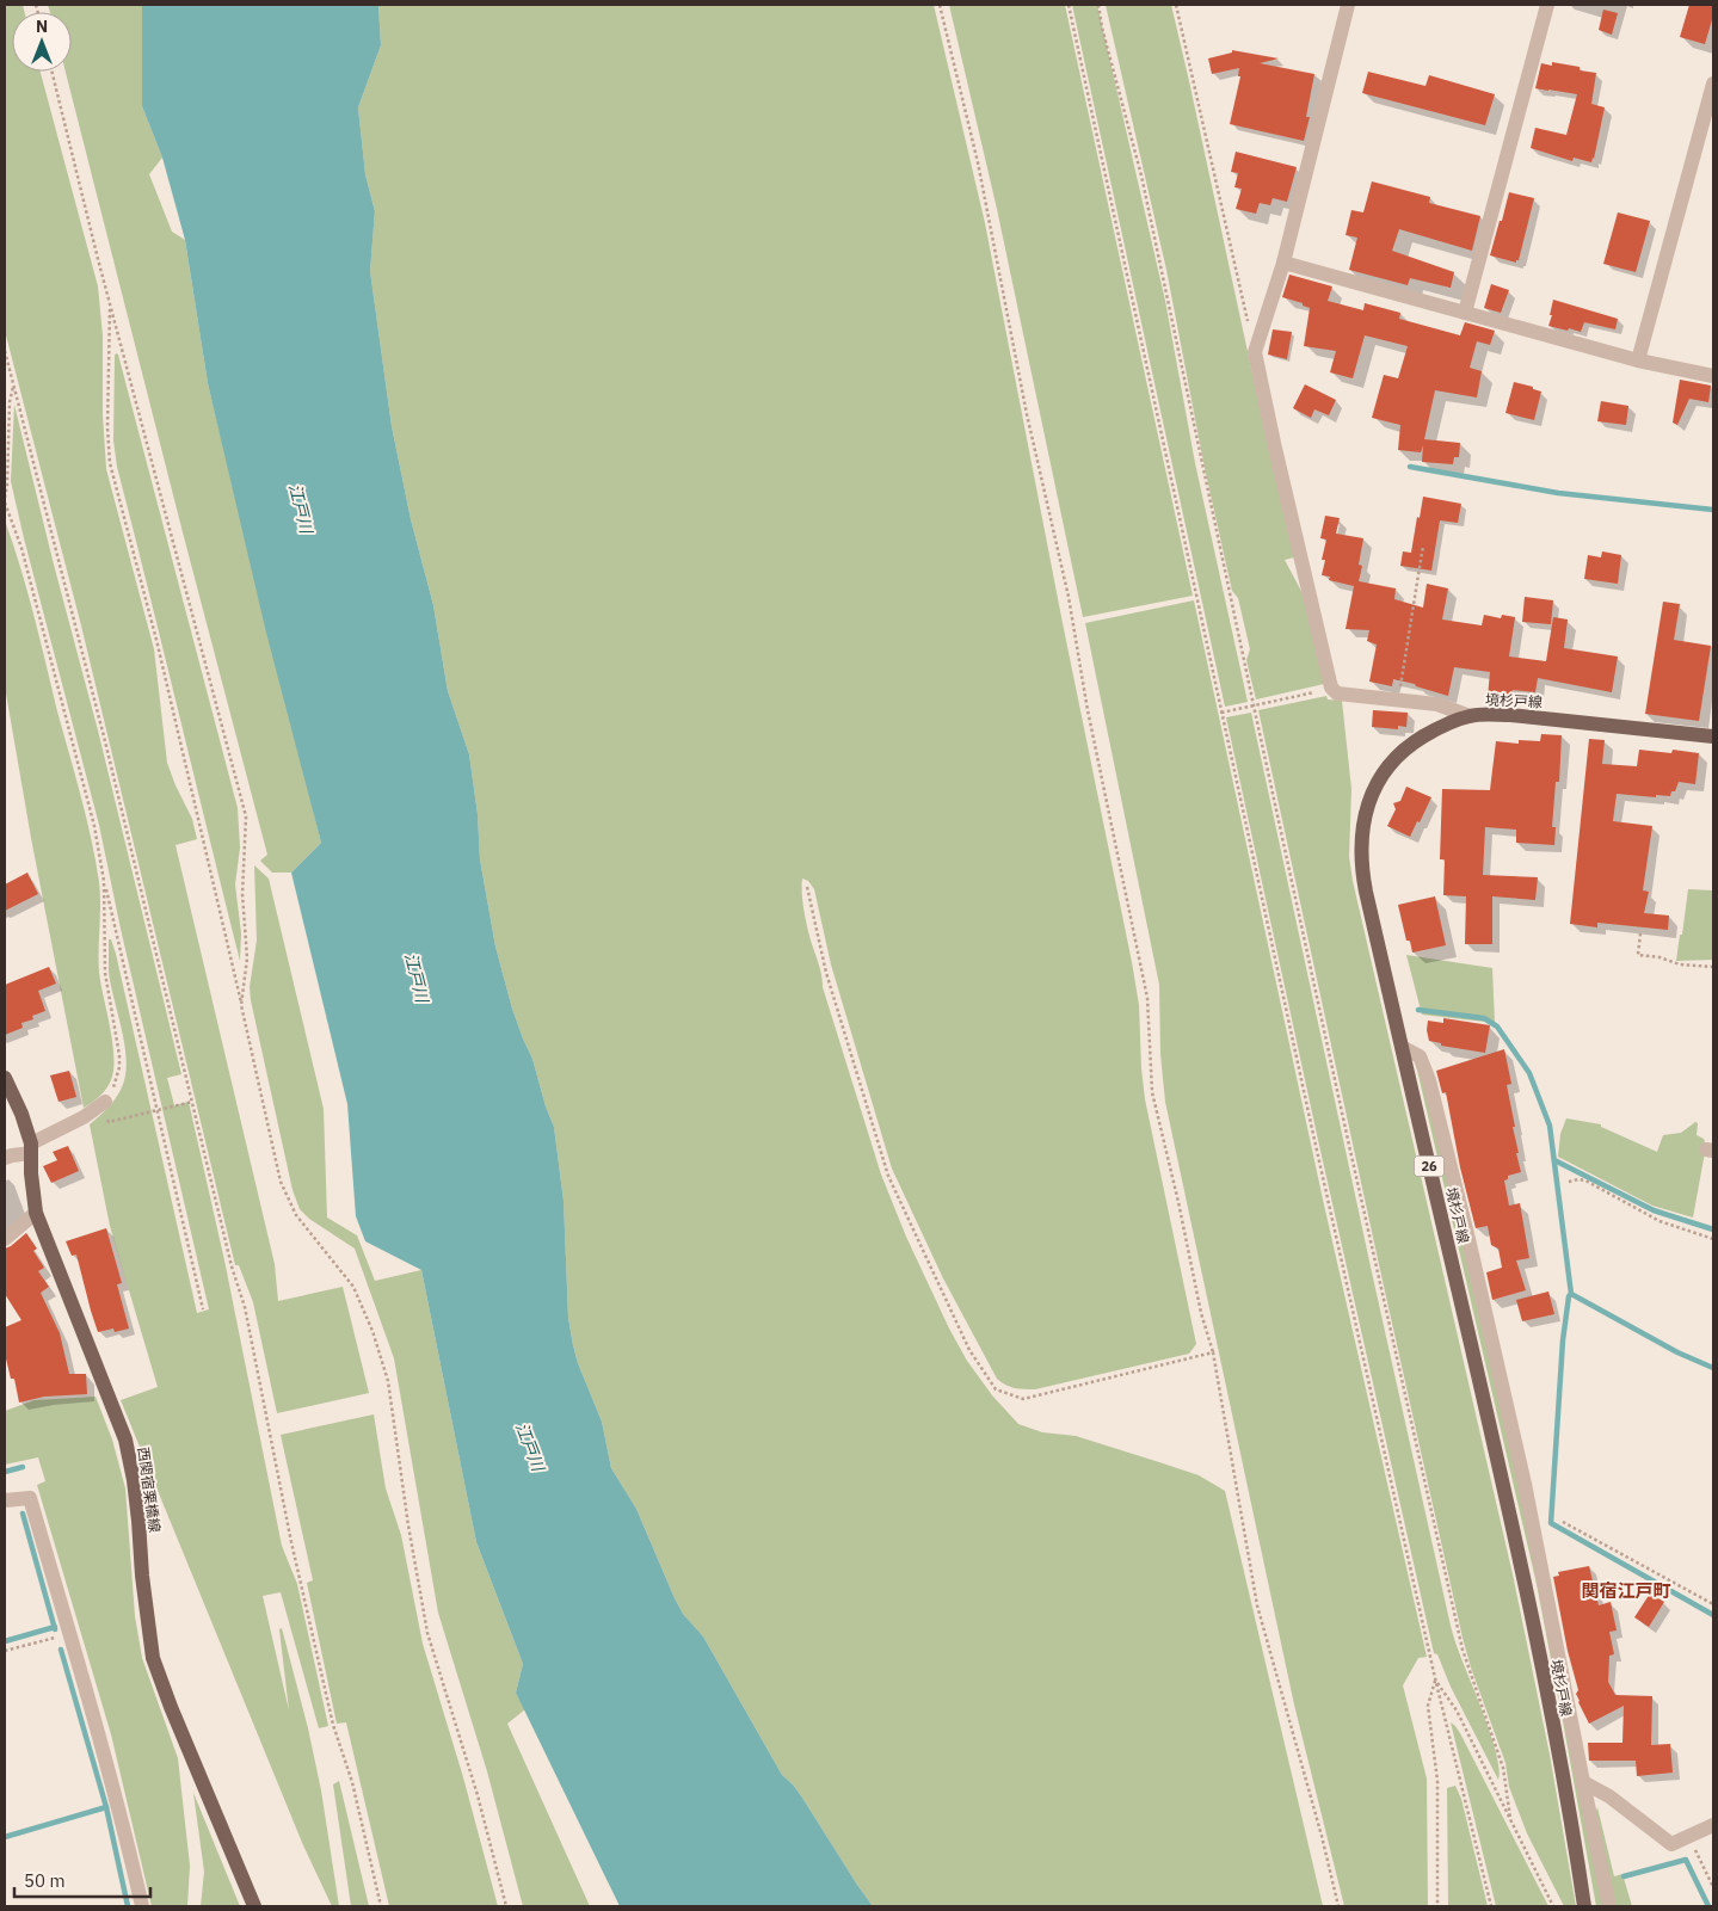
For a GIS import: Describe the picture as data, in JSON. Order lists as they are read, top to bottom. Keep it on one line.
{"streets":{"main road":["境杉戸線","26","西関宿栗橋線"]},"districts":["関宿江戸町"],"water":["江戸川"],"scale_bar":"50 m","north":"top"}
